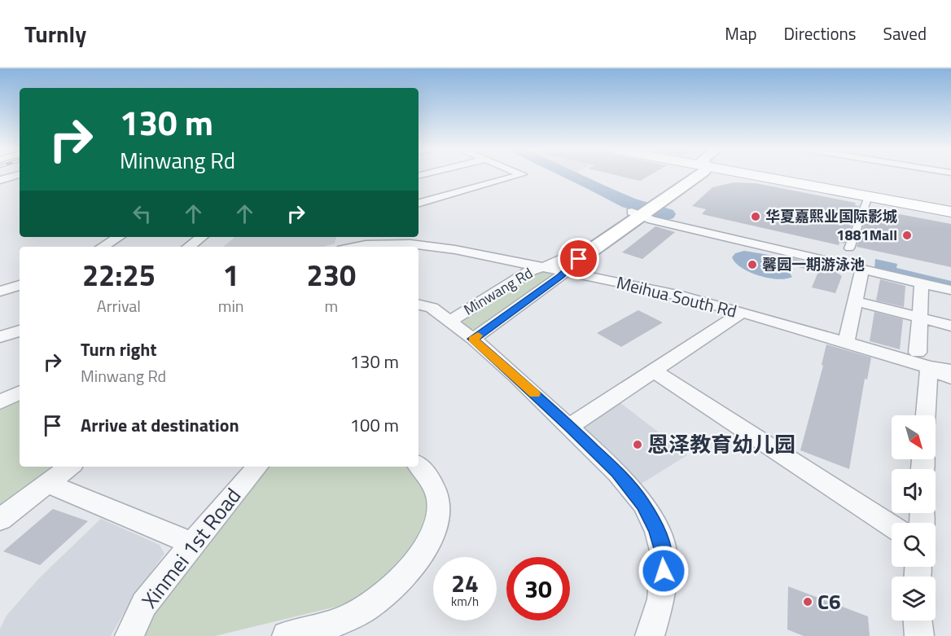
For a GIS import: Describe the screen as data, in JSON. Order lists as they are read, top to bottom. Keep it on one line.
{"streets":{"main road":["Minwang Rd"],"street":["Meihua South Rd","Xinmei 1st Road"]},"crossings":[["Minwang Rd","Meihua South Rd"]],"places":["华夏嘉熙业国际影城","1881Mall","馨园一期游泳池","恩泽教育幼儿园","C6"],"north":"bottom right","page":{"header":"Turnly","nav":["Map","Directions","Saved"],"turn":["130 m","Minwang Rd"],"eta":["22:25","Arrival","1","min","230","m"],"list":[{"name":"Turn right","note":"Minwang Rd","value":"130 m"},{"name":"Arrive at destination","value":"100 m"}],"speed":"24 km/h","limit":"30"}}
